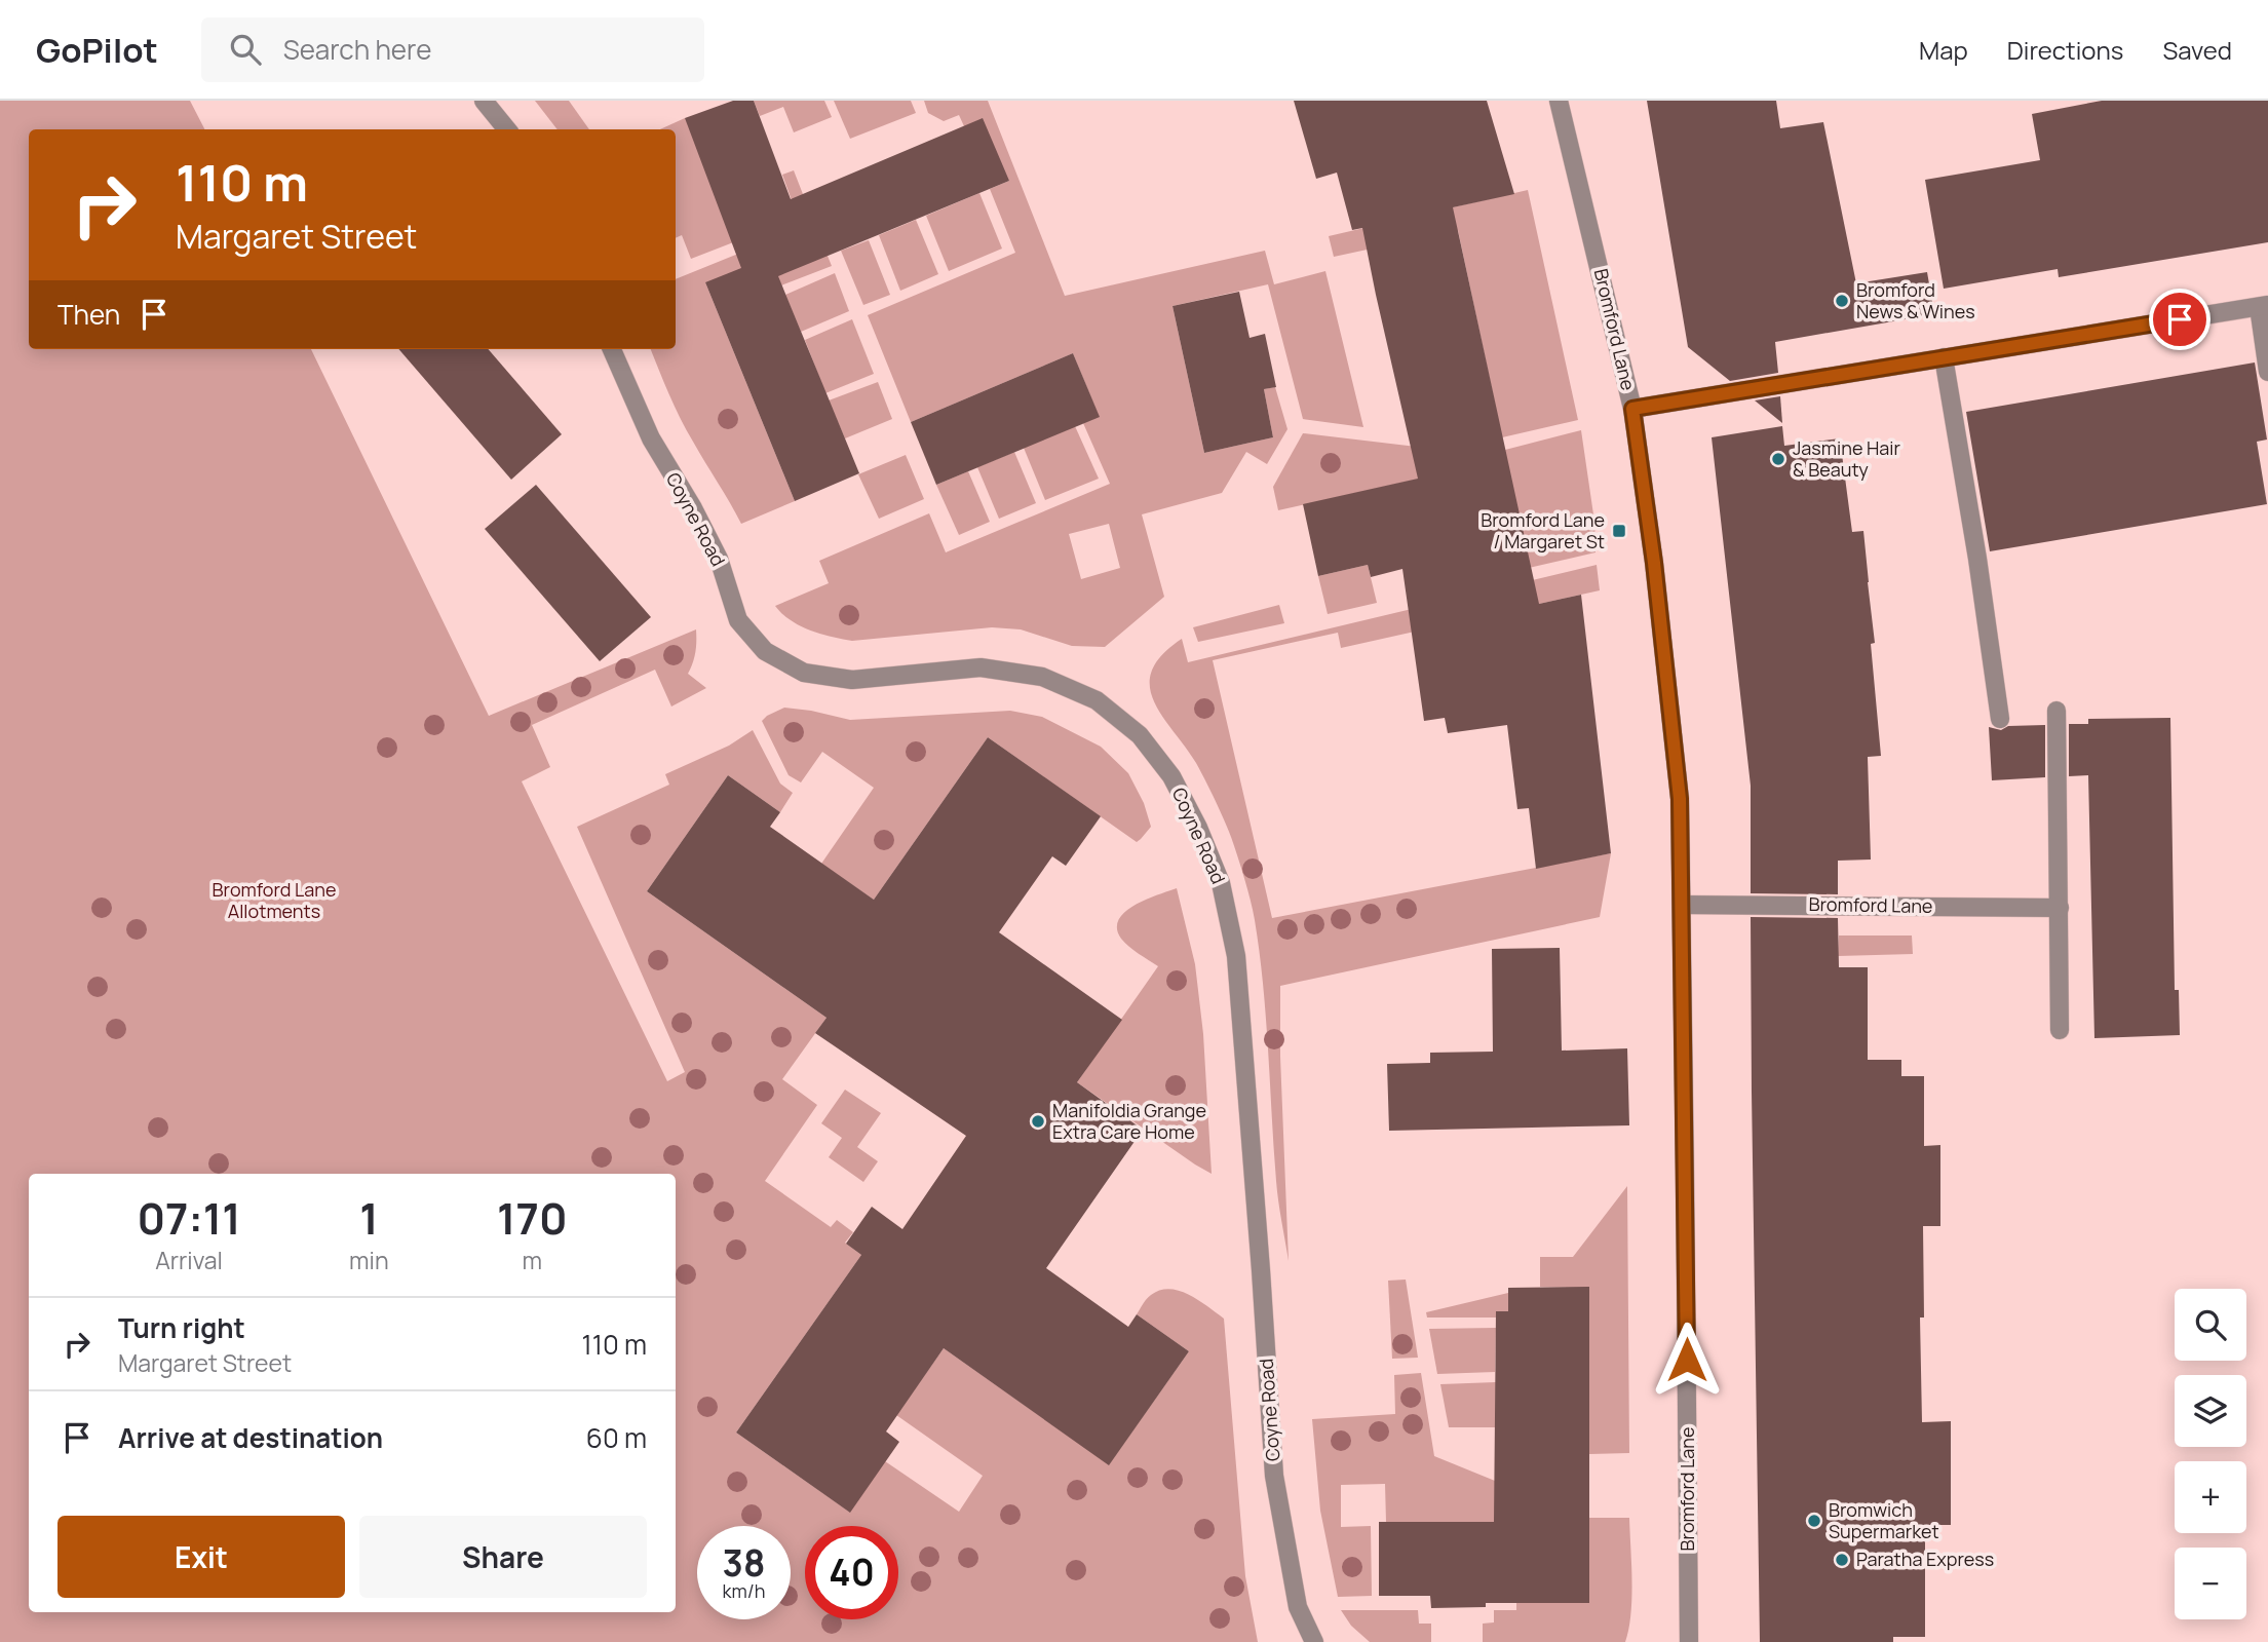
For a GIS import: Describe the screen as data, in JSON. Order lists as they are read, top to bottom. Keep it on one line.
{"streets":{"street":["Bromford Lane","Coyne Road"]},"parks":["Bromford Lane Allotments"],"places":{"other":["Bromford News & Wines","Jasmine Hair & Beauty","Manifoldia Grange Extra Care Home","Bromwich Supermarket","Paratha Express"],"transit":["Bromford Lane / Margaret St"]},"page":{"header":"GoPilot","search":"Search here","nav":["Map","Directions","Saved"],"turn":["110 m","Margaret Street"],"then":"Then","eta":["07:11","Arrival","1","min","170","m"],"map_buttons":["+","−"],"list":[{"name":"Turn right","note":"Margaret Street","value":"110 m"},{"name":"Arrive at destination","value":"60 m"}],"buttons":["Exit","Share"],"speed":"38 km/h","limit":"40"}}
